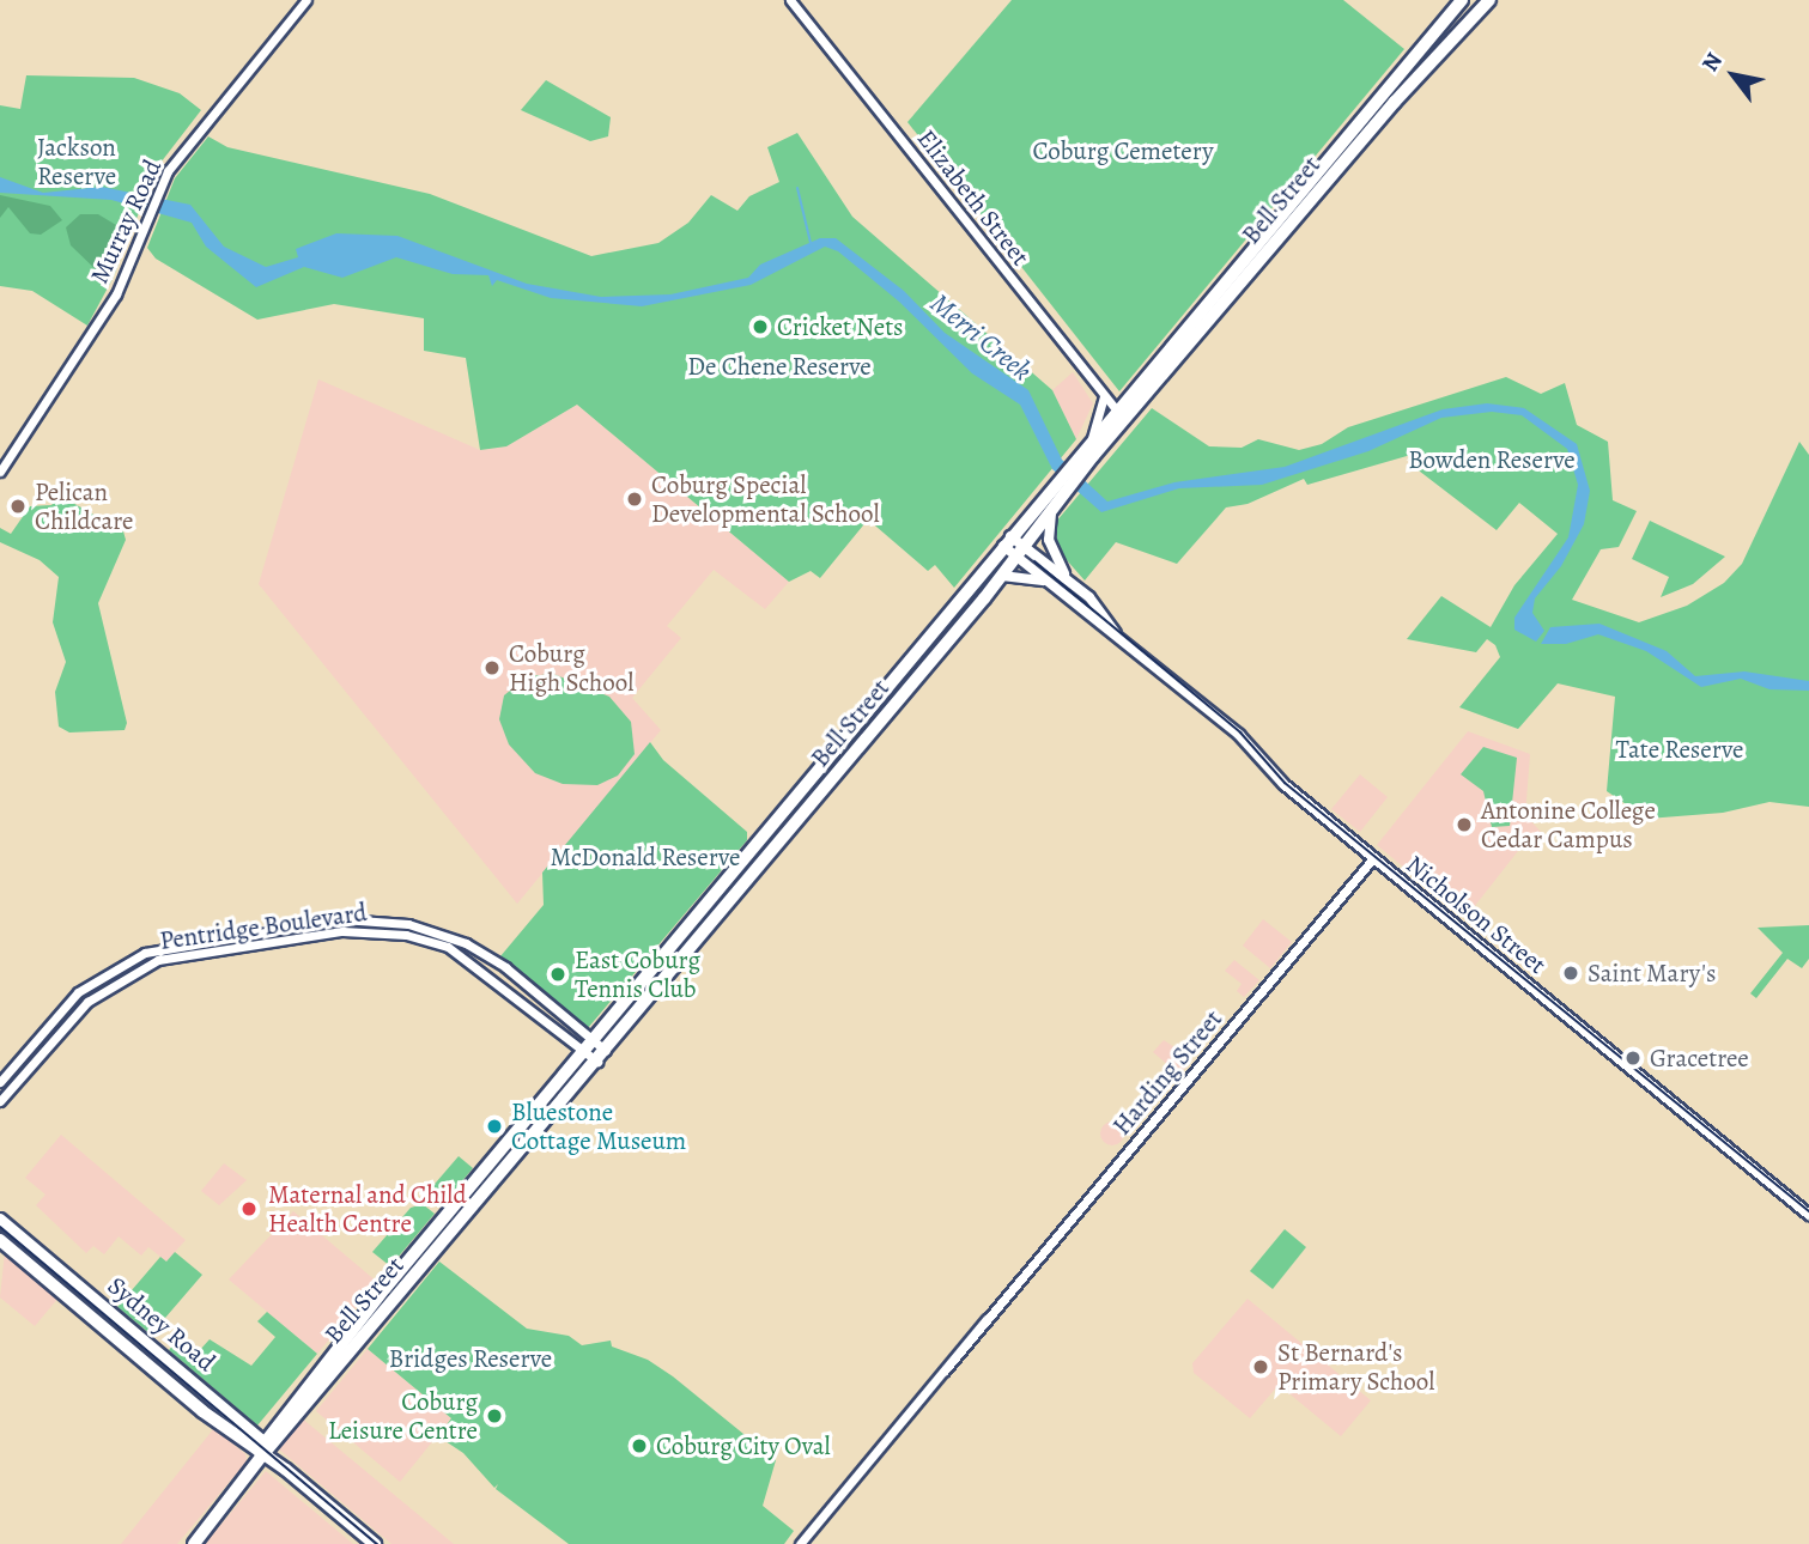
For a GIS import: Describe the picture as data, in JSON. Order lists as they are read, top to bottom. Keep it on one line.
{"streets":{"highway":["Bell Street","Sydney Road"],"main road":["Nicholson Street"],"street":["Elizabeth Street","Murray Road","Pentridge Boulevard","Harding Street"]},"crossings":[["Elizabeth Street","Bell Street"],["Bell Street","Nicholson Street"],["Bell Street","Pentridge Boulevard"],["Bell Street","Sydney Road"],["Nicholson Street","Harding Street"]],"water":["Merri Creek"],"parks":["Jackson Reserve","Coburg Cemetery","De Chene Reserve","Bowden Reserve","Tate Reserve","McDonald Reserve","Bridges Reserve"],"places":["Cricket Nets","Coburg Special Developmental School","Pelican Childcare","Coburg High School","Antonine College Cedar Campus","Saint Mary's","East Coburg Tennis Club","Gracetree","Bluestone Cottage Museum","Maternal and Child Health Centre","St Bernard's Primary School","Coburg Leisure Centre","Coburg City Oval"],"north":"top left"}
